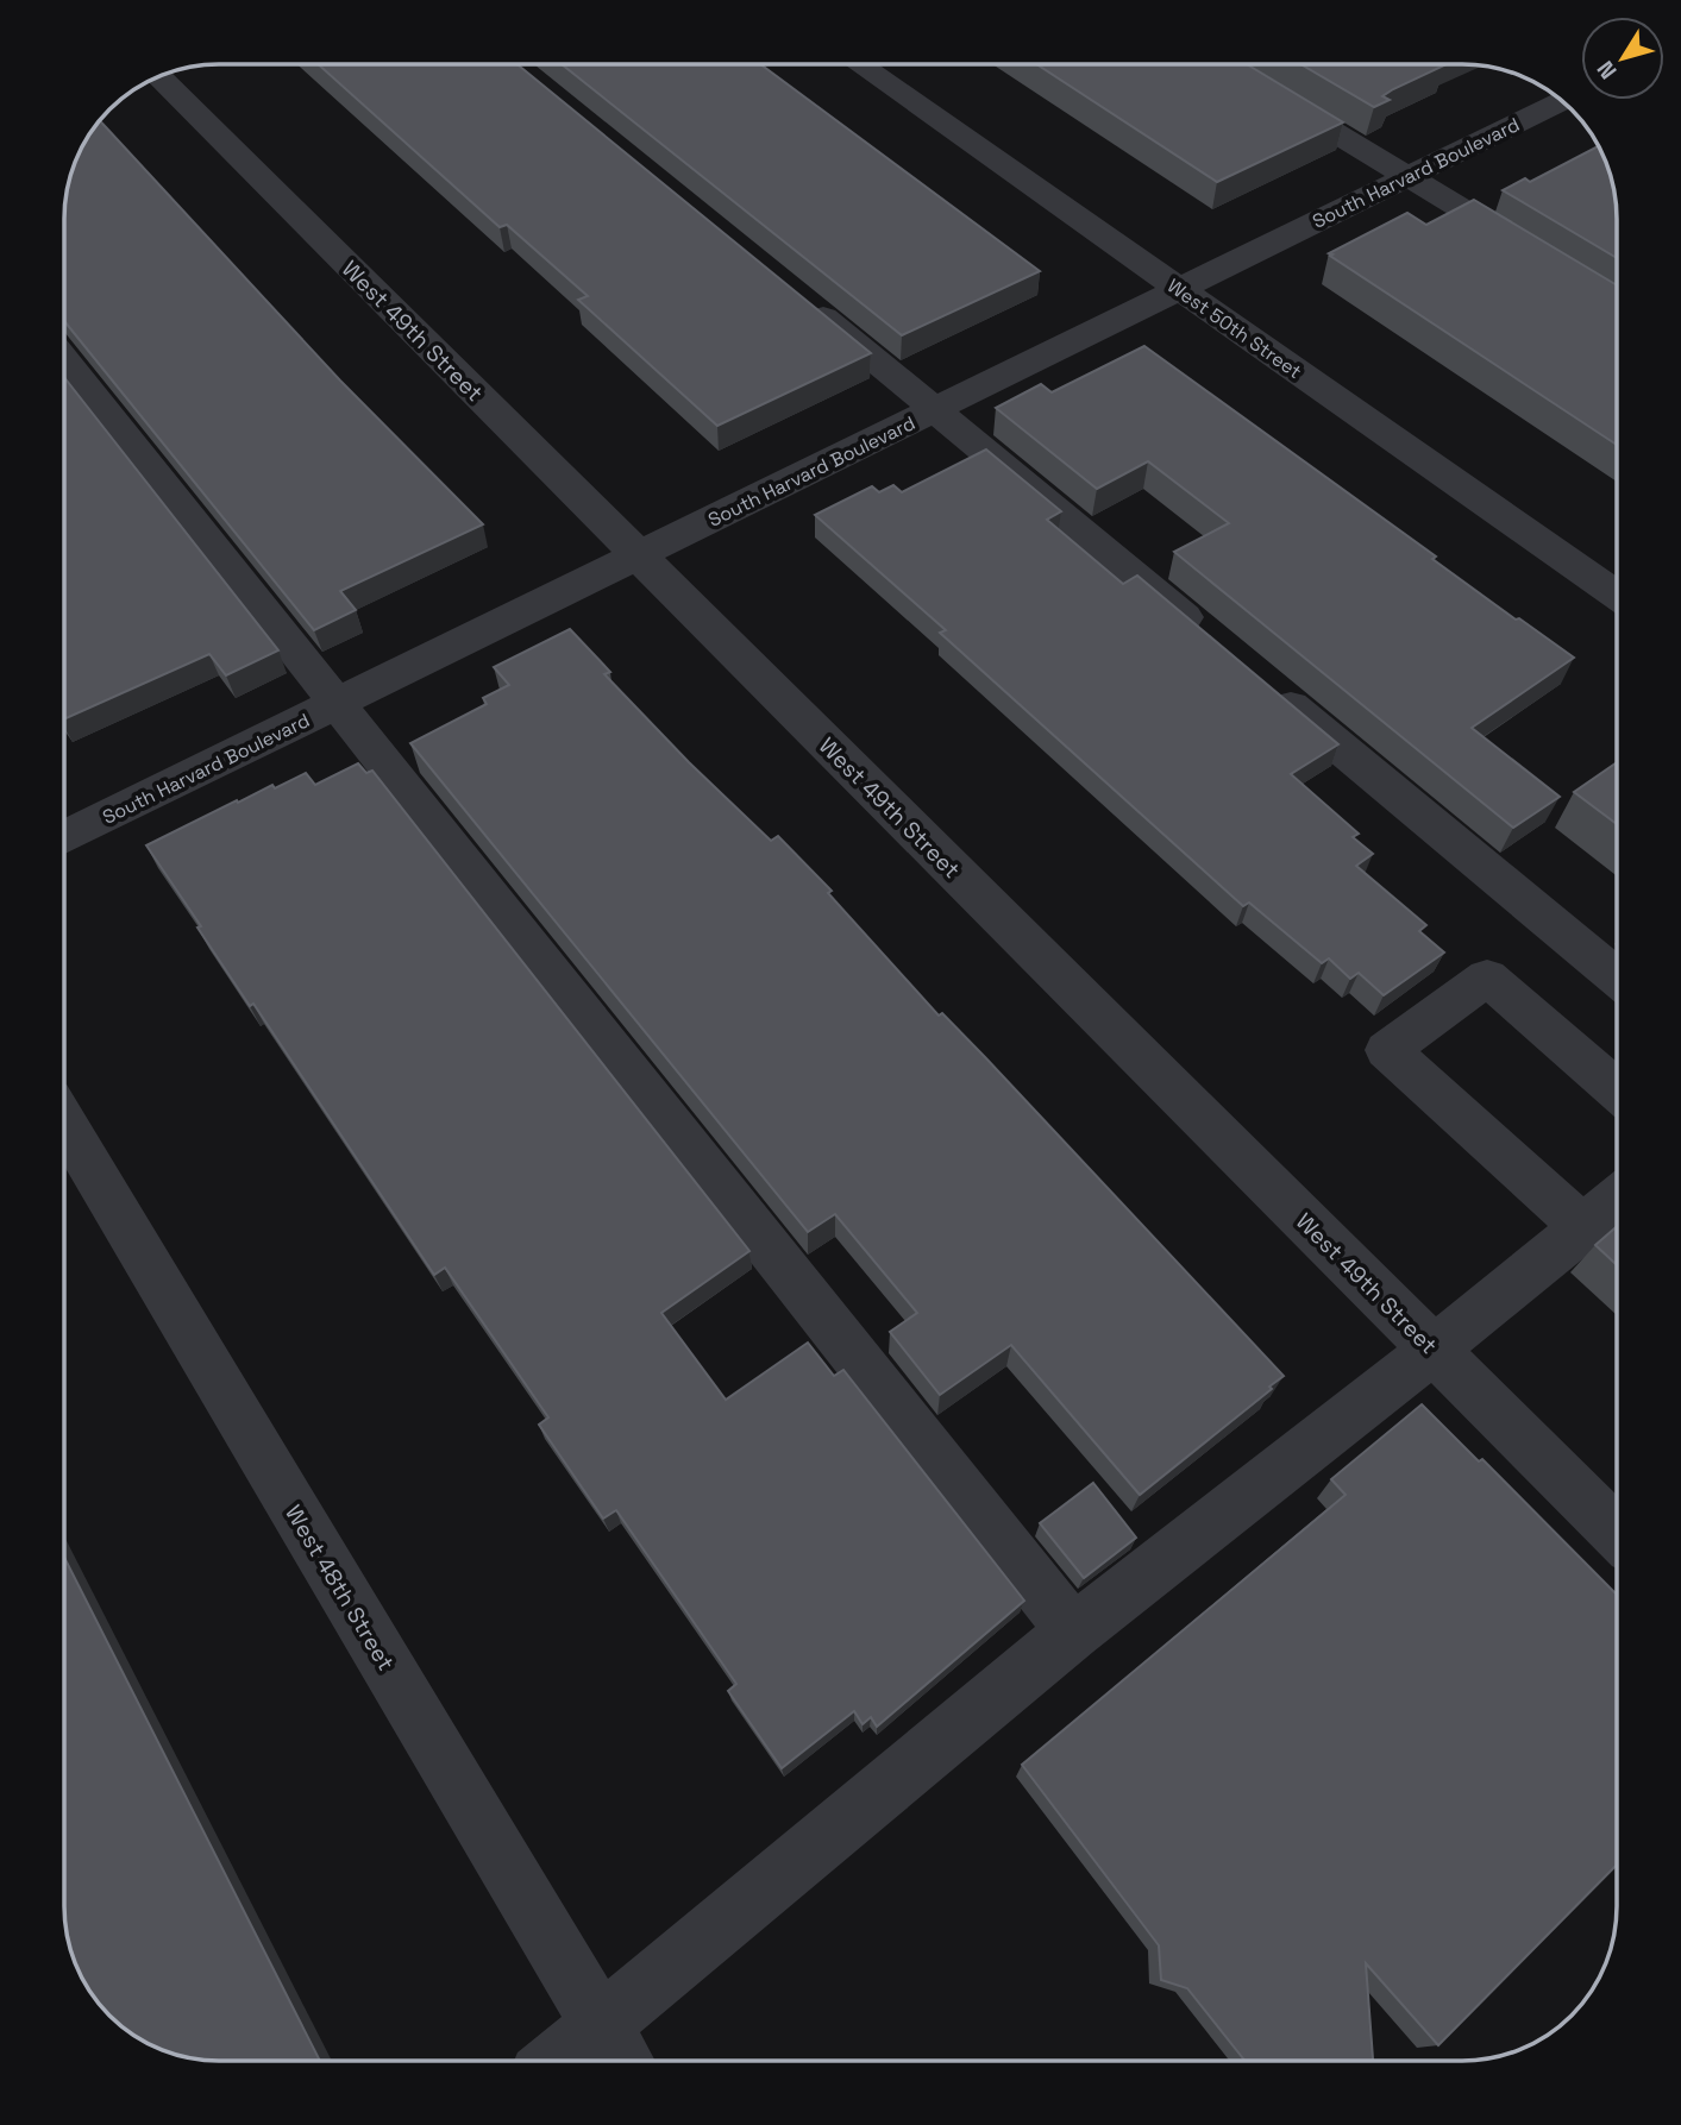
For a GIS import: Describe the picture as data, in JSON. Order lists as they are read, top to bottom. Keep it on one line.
{"streets":{"street":["South Harvard Boulevard","West 50th Street","West 49th Street","West 48th Street"]},"crossings":[["South Harvard Boulevard","West 50th Street"],["South Harvard Boulevard","West 49th Street"]],"north":"bottom left"}
